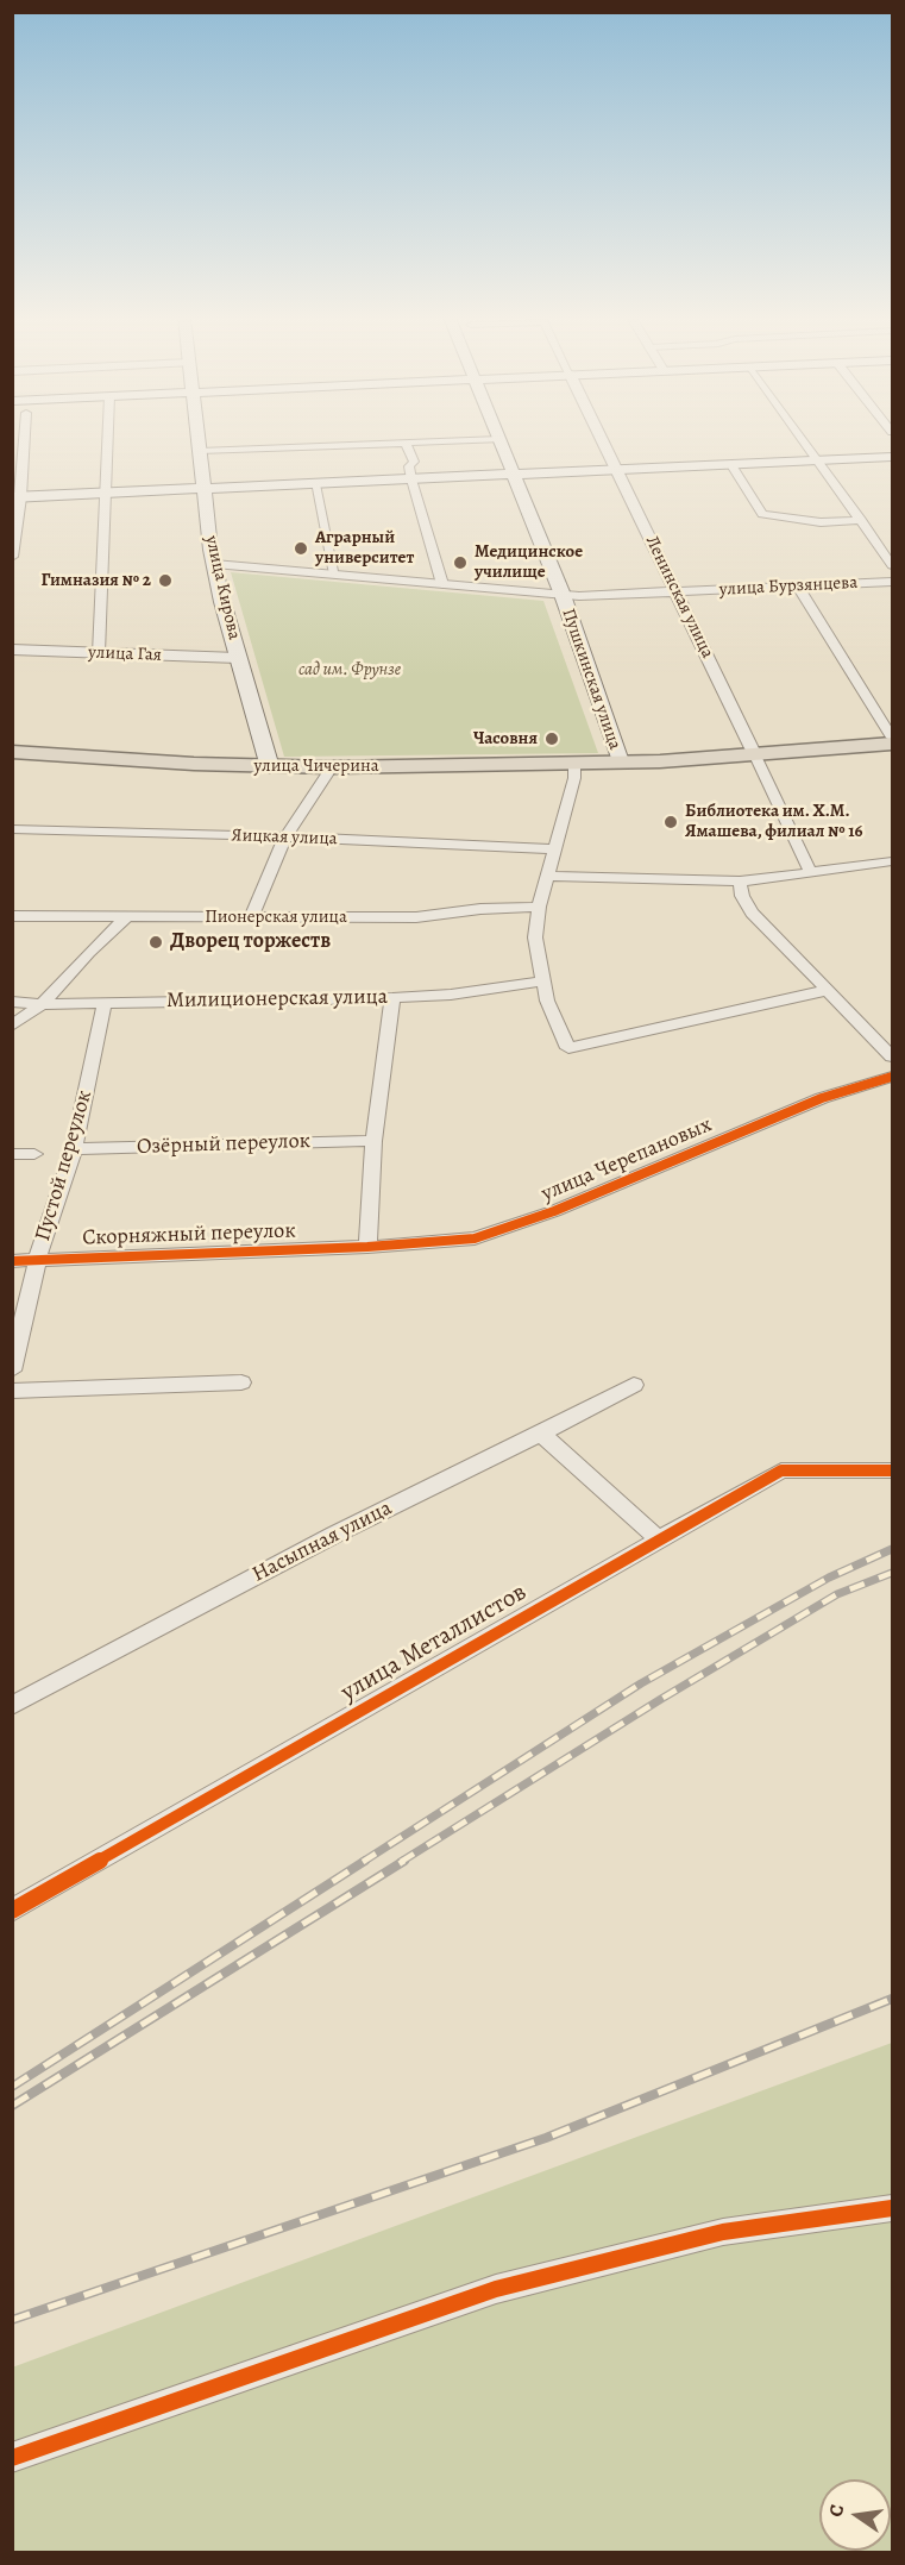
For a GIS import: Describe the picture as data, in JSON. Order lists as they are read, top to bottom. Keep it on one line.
{"streets":{"main road":["улица Кирова","Пушкинская улица","улица Чичерина"],"street":["улица Бурзянцева","Ленинская улица","улица Гая","Яицкая улица","Пионерская улица","Милиционерская улица","Озёрный переулок","улица Черепановых","Пустой переулок","Скорняжный переулок","Насыпная улица","улица Металлистов"]},"crossings":[["улица Бурзянцева","улица Кирова"],["улица Бурзянцева","Ленинская улица"],["улица Бурзянцева","Пушкинская улица"],["улица Кирова","улица Гая"],["улица Кирова","улица Чичерина"],["Ленинская улица","улица Чичерина"],["Пушкинская улица","улица Чичерина"],["Милиционерская улица","Пустой переулок"],["Озёрный переулок","Пустой переулок"],["улица Черепановых","Скорняжный переулок"],["Пустой переулок","Скорняжный переулок"]],"parks":["сад им. Фрунзе"],"places":["Аграрный университет","Медицинское училище","Гимназия № 2","Часовня","Библиотека им. Х.М. Ямашева, филиал № 16","Дворец торжеств"],"north":"left"}
